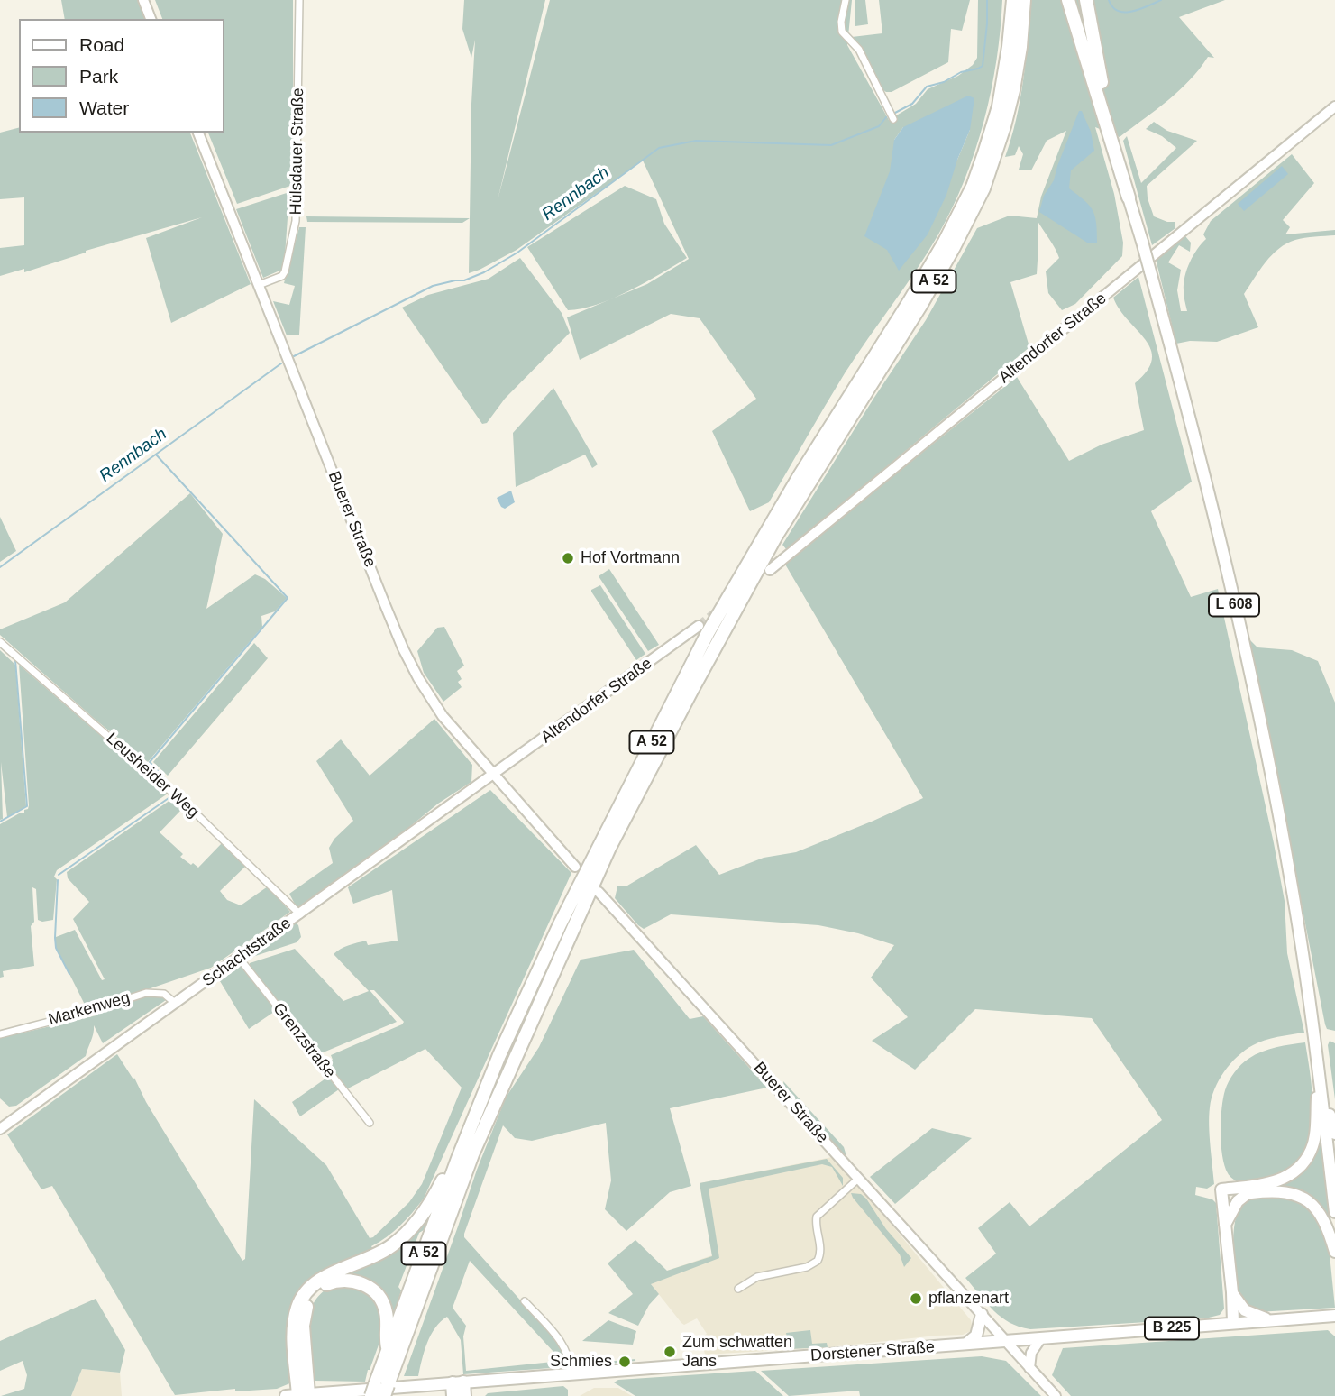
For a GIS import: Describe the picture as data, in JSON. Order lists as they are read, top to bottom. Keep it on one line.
{"streets":{"highway":["A 52"],"main road":["L 608","B 225","Dorstener Straße"],"street":["Hülsdauer Straße","Altendorfer Straße","Buerer Straße","Leusheider Weg","Schachtstraße","Markenweg","Grenzstraße"]},"crossings":[["Hülsdauer Straße","Buerer Straße"],["Altendorfer Straße","Buerer Straße"],["Altendorfer Straße","Schachtstraße"],["Buerer Straße","Schachtstraße"],["Buerer Straße","Dorstener Straße"],["Leusheider Weg","Schachtstraße"],["Schachtstraße","Markenweg"],["Schachtstraße","Grenzstraße"],["B 225","Dorstener Straße"]],"water":["Rennbach"],"places":["Hof Vortmann","pflanzenart","Zum schwatten Jans","Schmies"],"legend":["Road","Park","Water"]}
